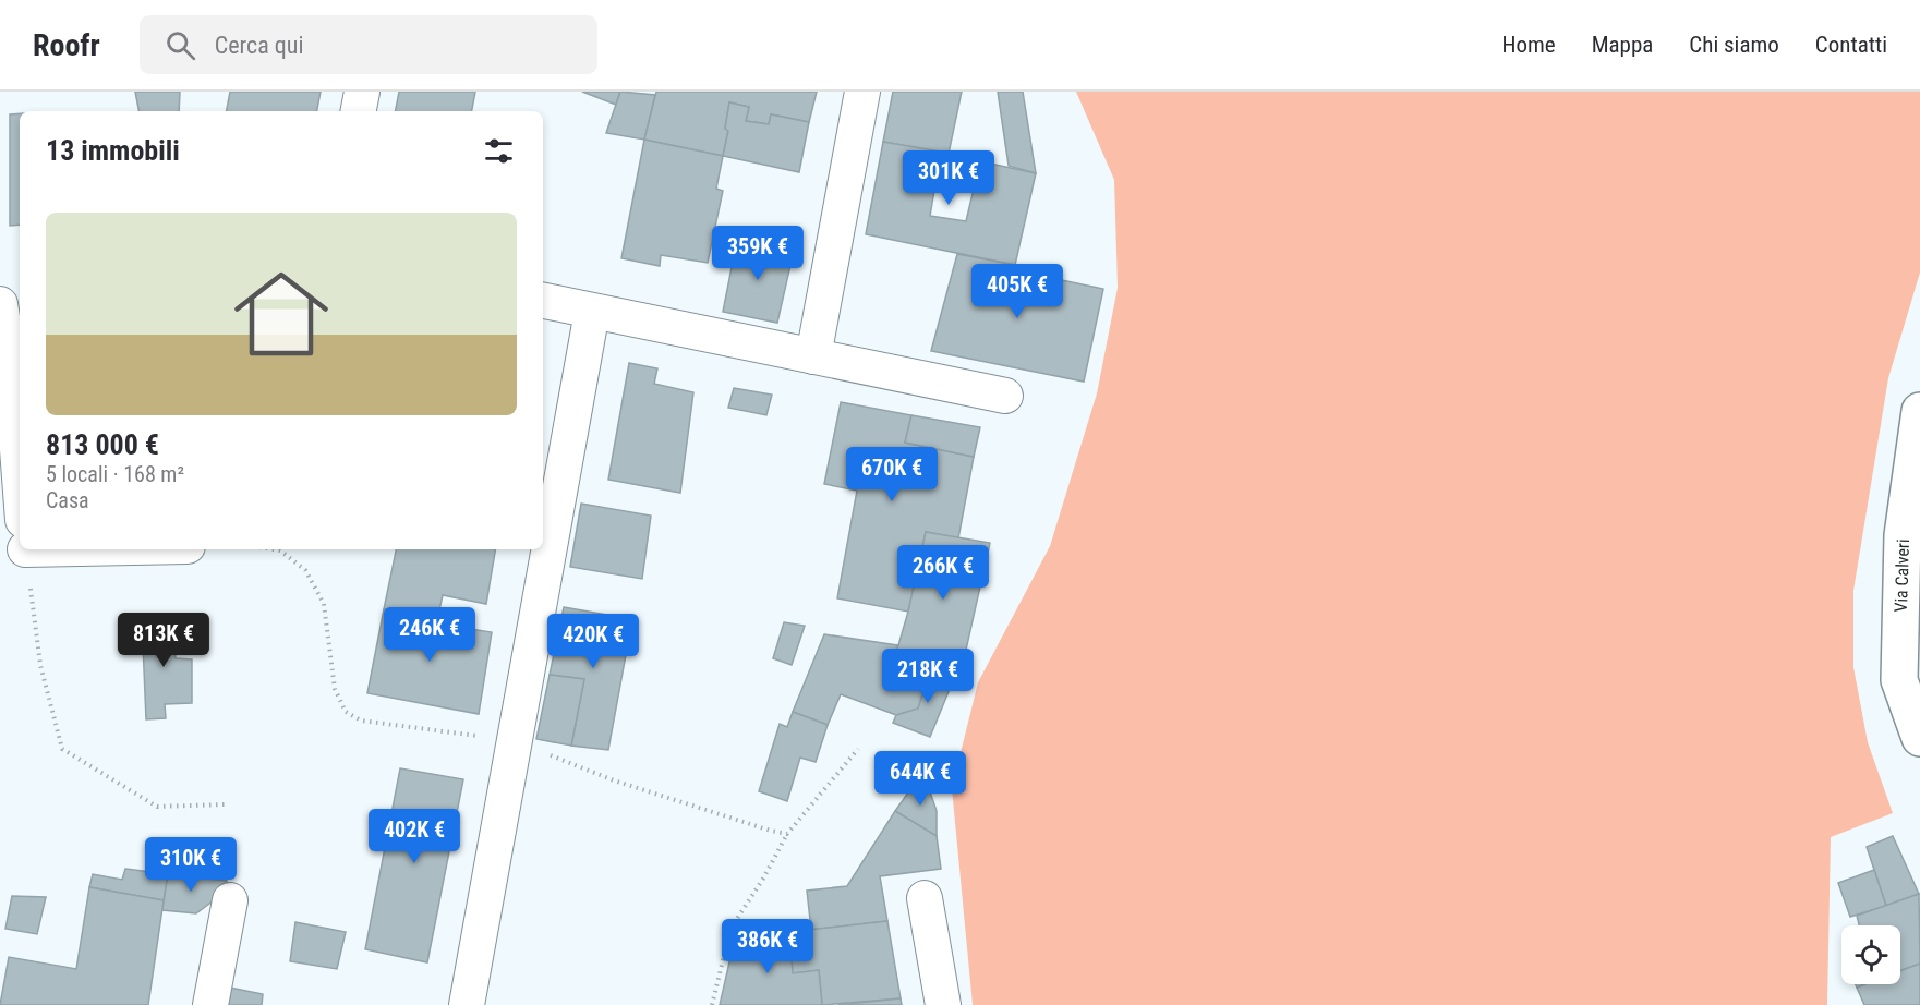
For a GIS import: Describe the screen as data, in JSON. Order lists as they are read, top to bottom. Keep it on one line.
{"streets":{"street":["Via Calveri"]},"page":{"header":"Roofr","search":"Cerca qui","nav":["Home","Mappa","Chi siamo","Contatti"],"heading":"13 immobili","price":["301K €","359K €","405K €","670K €","266K €","246K €","813K €","420K €","218K €","644K €","402K €","310K €","386K €"],"list":[{"name":"813 000 €","note":"5 locali · 168 m² · Casa"}]}}
